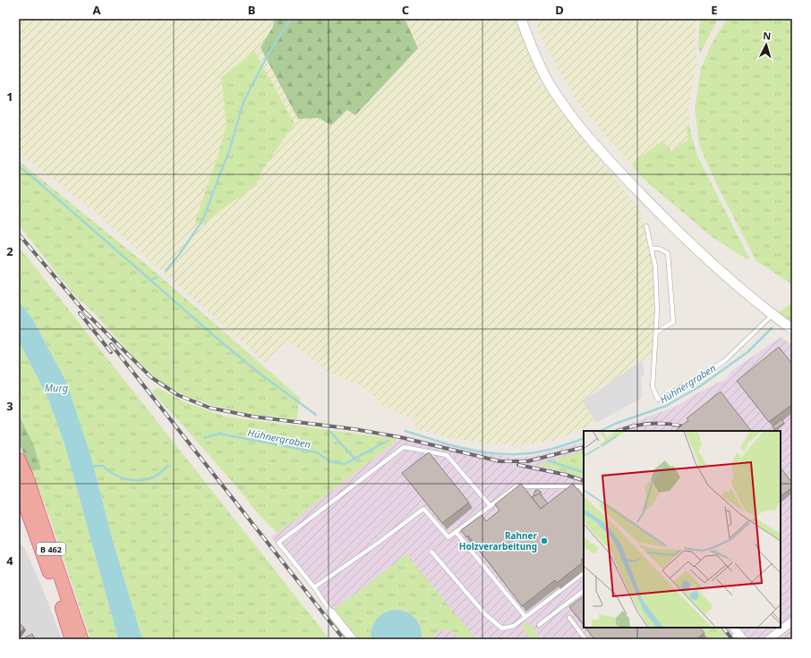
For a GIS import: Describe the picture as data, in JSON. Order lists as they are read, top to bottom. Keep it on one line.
{"streets":{"highway":["B 462"]},"water":["Hühnergraben","Murg"],"places":["Rahner Holzverarbeitung"],"north":"top","grid":{"columns":["A","B","C","D","E"],"rows":["1","2","3","4"]}}
